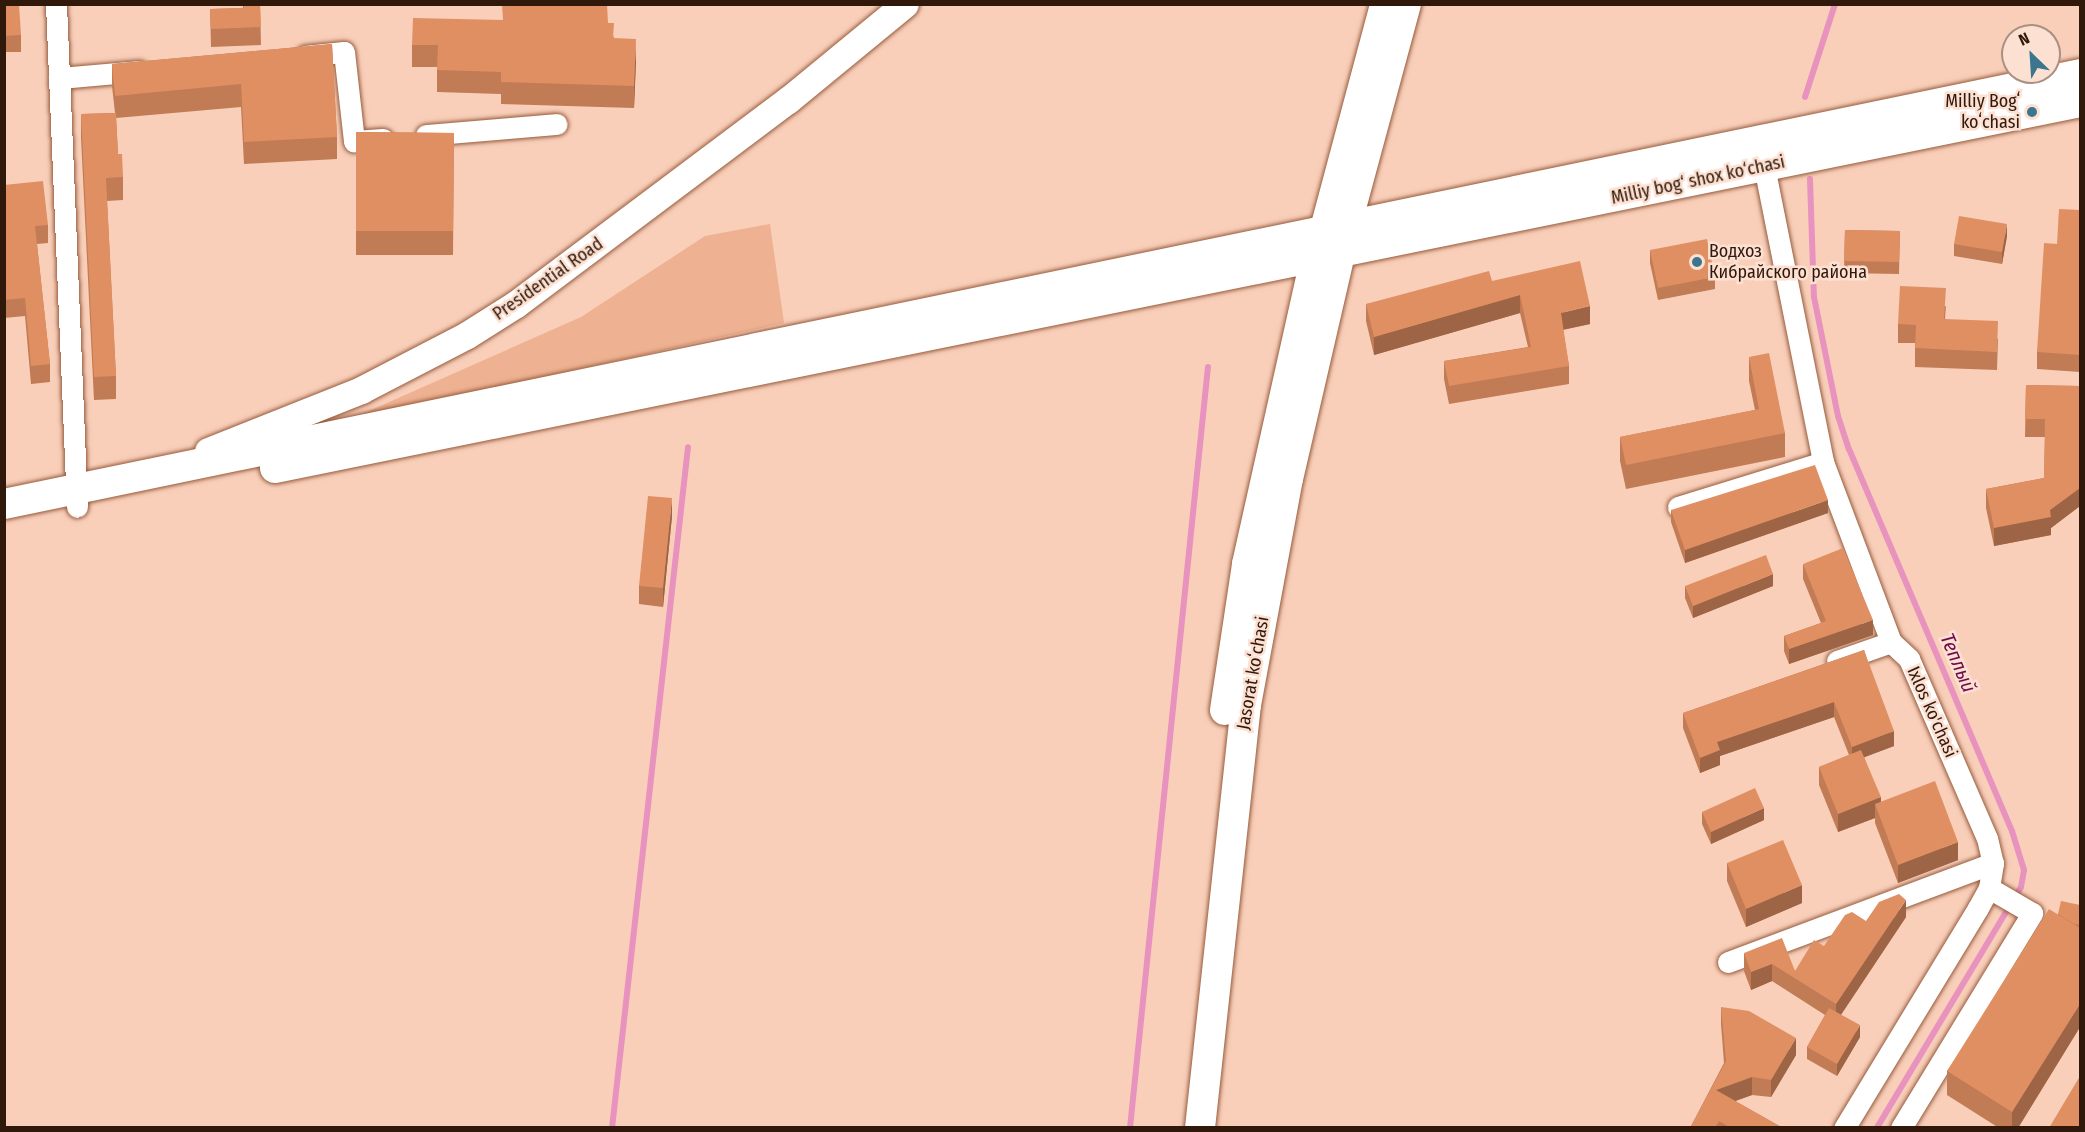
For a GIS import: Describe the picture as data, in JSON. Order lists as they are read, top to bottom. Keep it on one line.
{"streets":{"main road":["Milliy bog‘ shox ko‘chasi","Jasorat koʻchasi"],"street":["Presidential Road","Ixlos ko'chasi"]},"crossings":[["Milliy bog‘ shox ko‘chasi","Jasorat koʻchasi"],["Milliy bog‘ shox ko‘chasi","Ixlos ko'chasi"]],"water":["Теплый"],"places":["Milliy Bogʻ koʻchasi","Водхоз Кибрайского района"],"north":"top left"}
